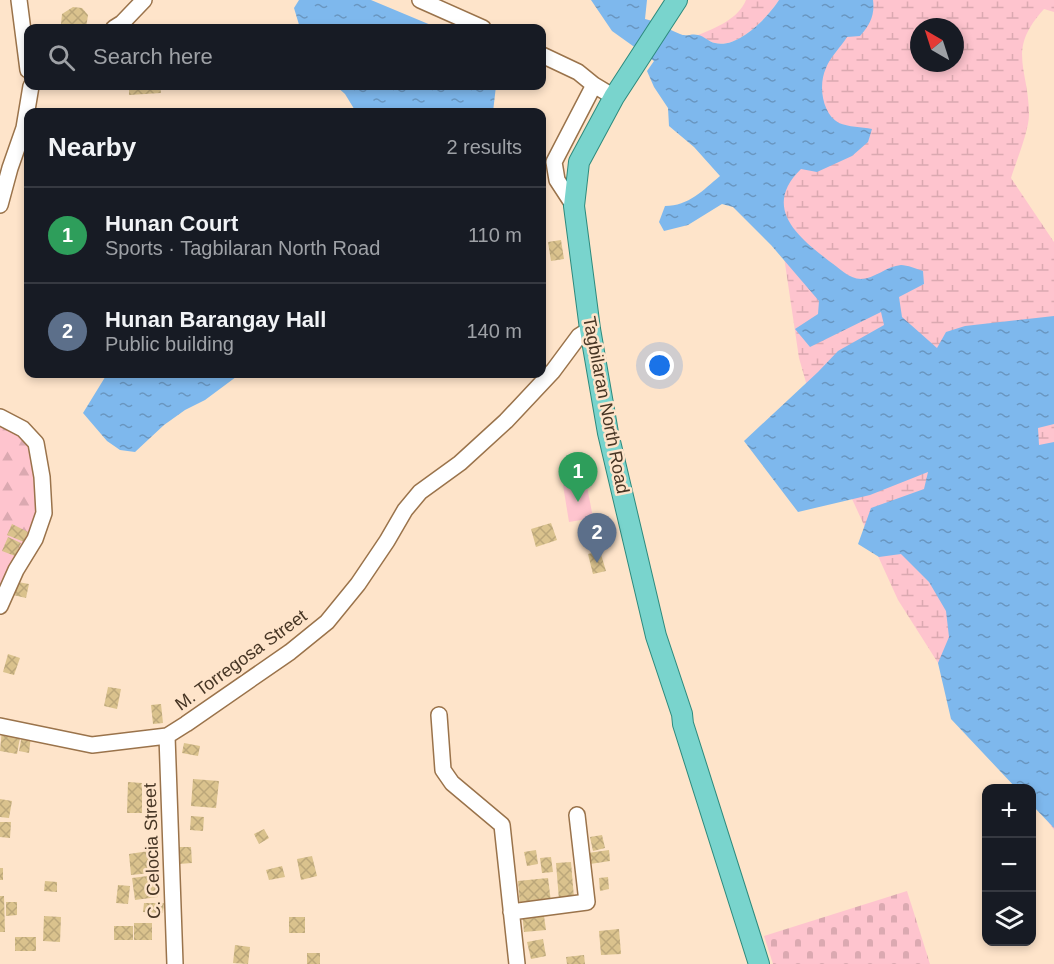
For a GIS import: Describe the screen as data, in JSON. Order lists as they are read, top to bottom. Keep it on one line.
{"streets":{"main road":["Tagbilaran North Road"],"street":["M. Torregosa Street","C. Celocia Street"]},"crossings":[["Tagbilaran North Road","M. Torregosa Street"],["M. Torregosa Street","C. Celocia Street"]],"north":"top left","page":{"search":"Search here","heading":["Nearby","2 results"],"list":[{"mark":"1","name":"Hunan Court","note":"Sports · Tagbilaran North Road","value":"110 m"},{"mark":"2","name":"Hunan Barangay Hall","note":"Public building","value":"140 m"}],"pins":["1","2"],"map_buttons":["+","−"]}}
